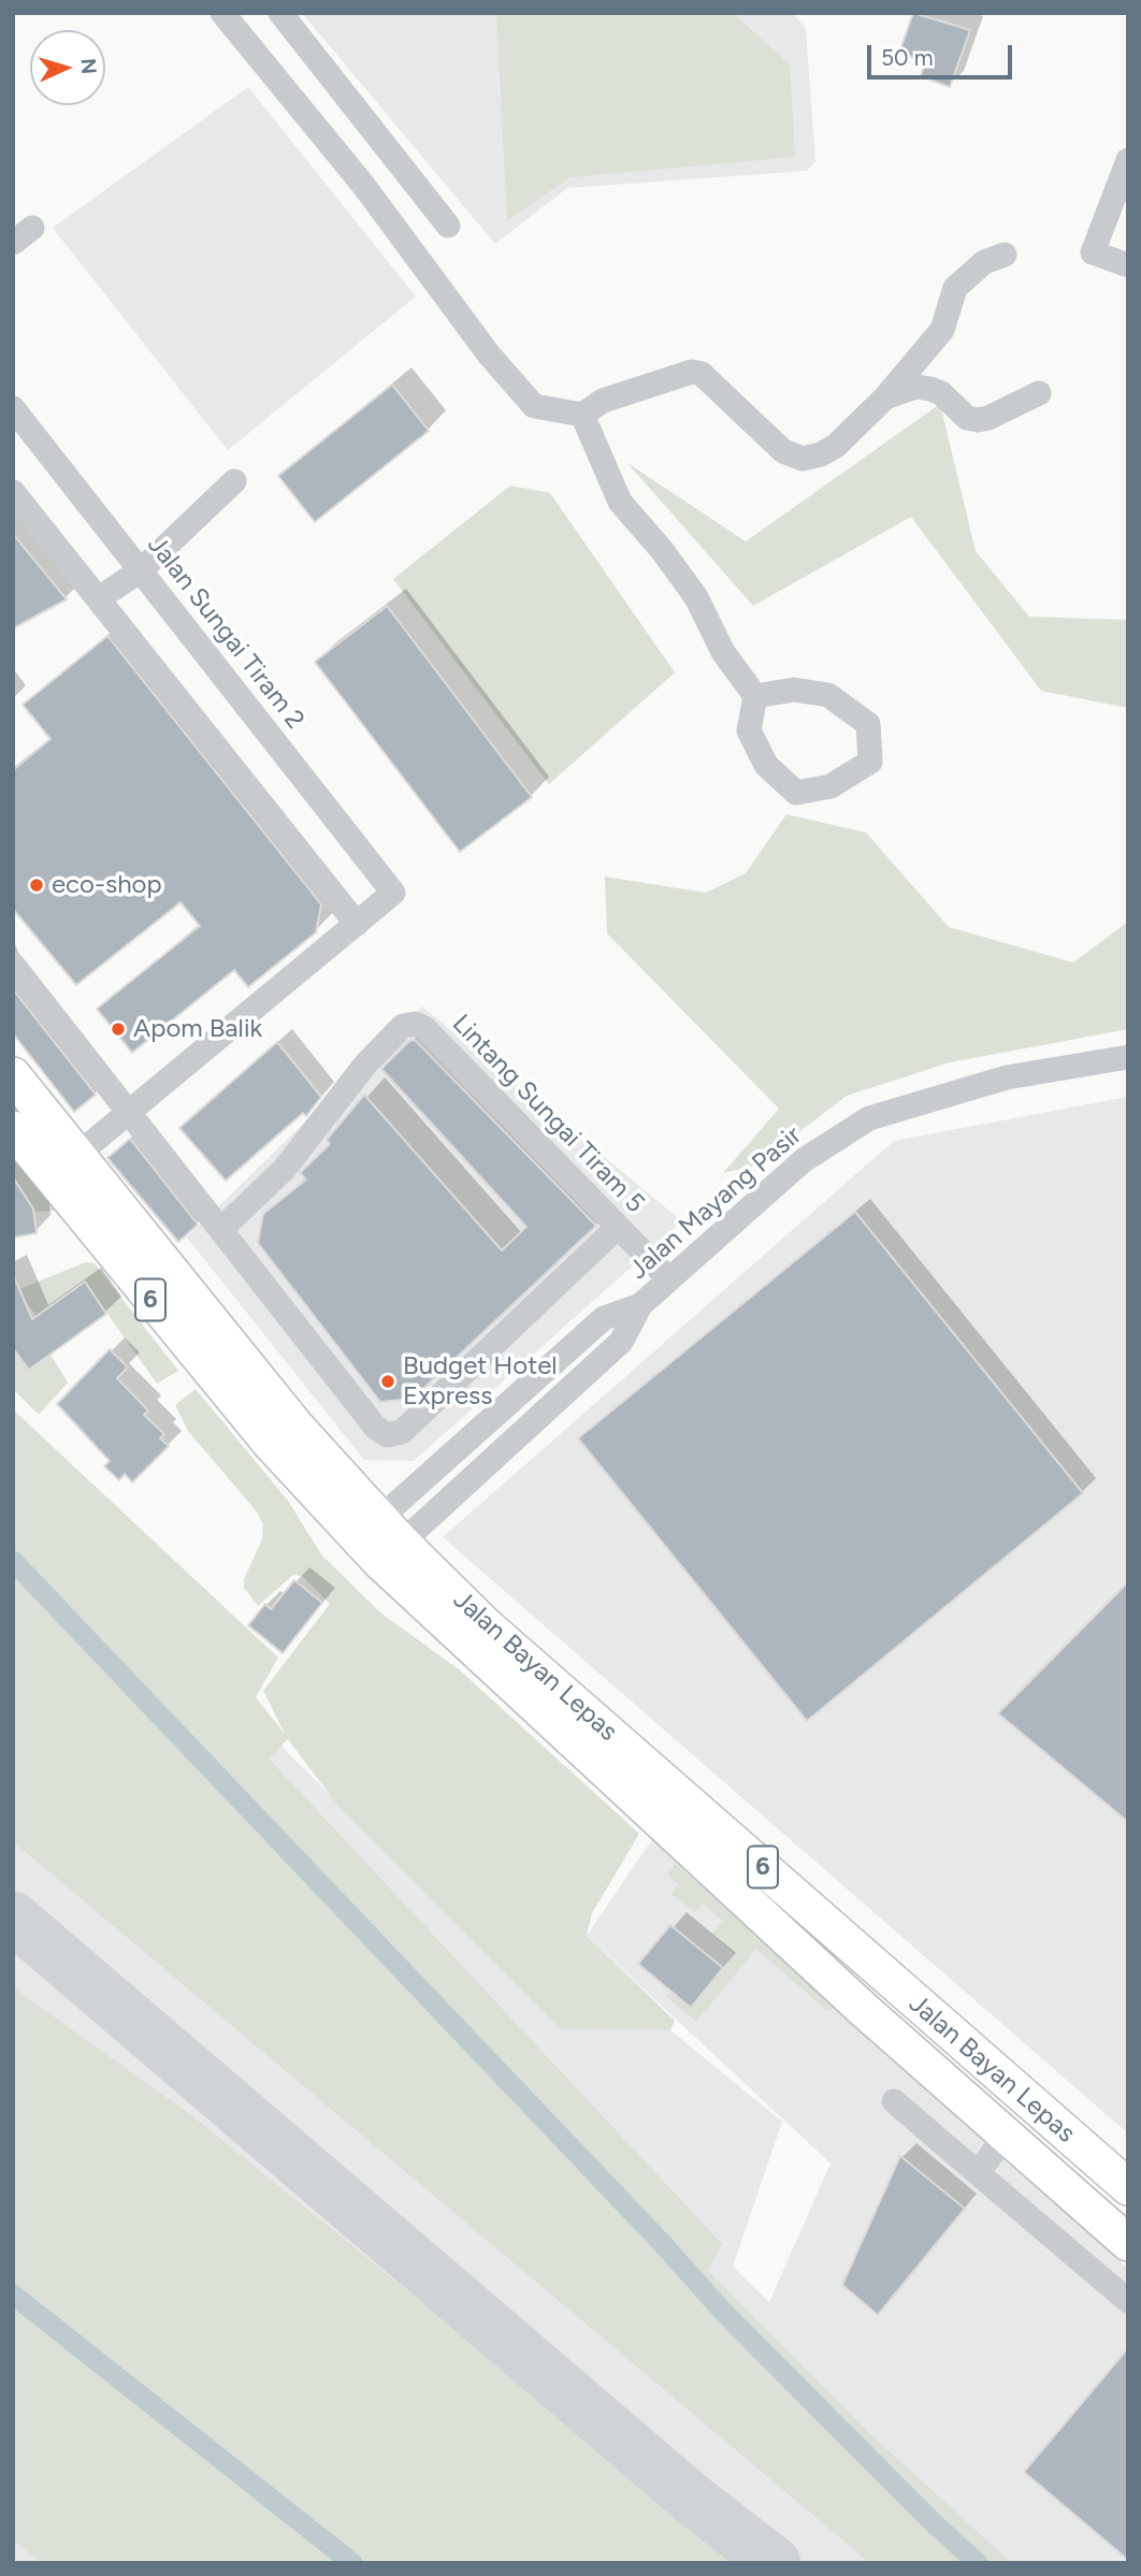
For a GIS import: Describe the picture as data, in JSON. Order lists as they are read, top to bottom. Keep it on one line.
{"streets":{"highway":["6","Jalan Bayan Lepas"],"street":["Jalan Sungai Tiram 2","Lintang Sungai Tiram 5","Jalan Mayang Pasir"]},"crossings":[["Lintang Sungai Tiram 5","Jalan Mayang Pasir"],["Jalan Mayang Pasir","Jalan Bayan Lepas"]],"places":["eco-shop","Apom Balik","Budget Hotel Express"],"scale_bar":"50 m","north":"right"}
